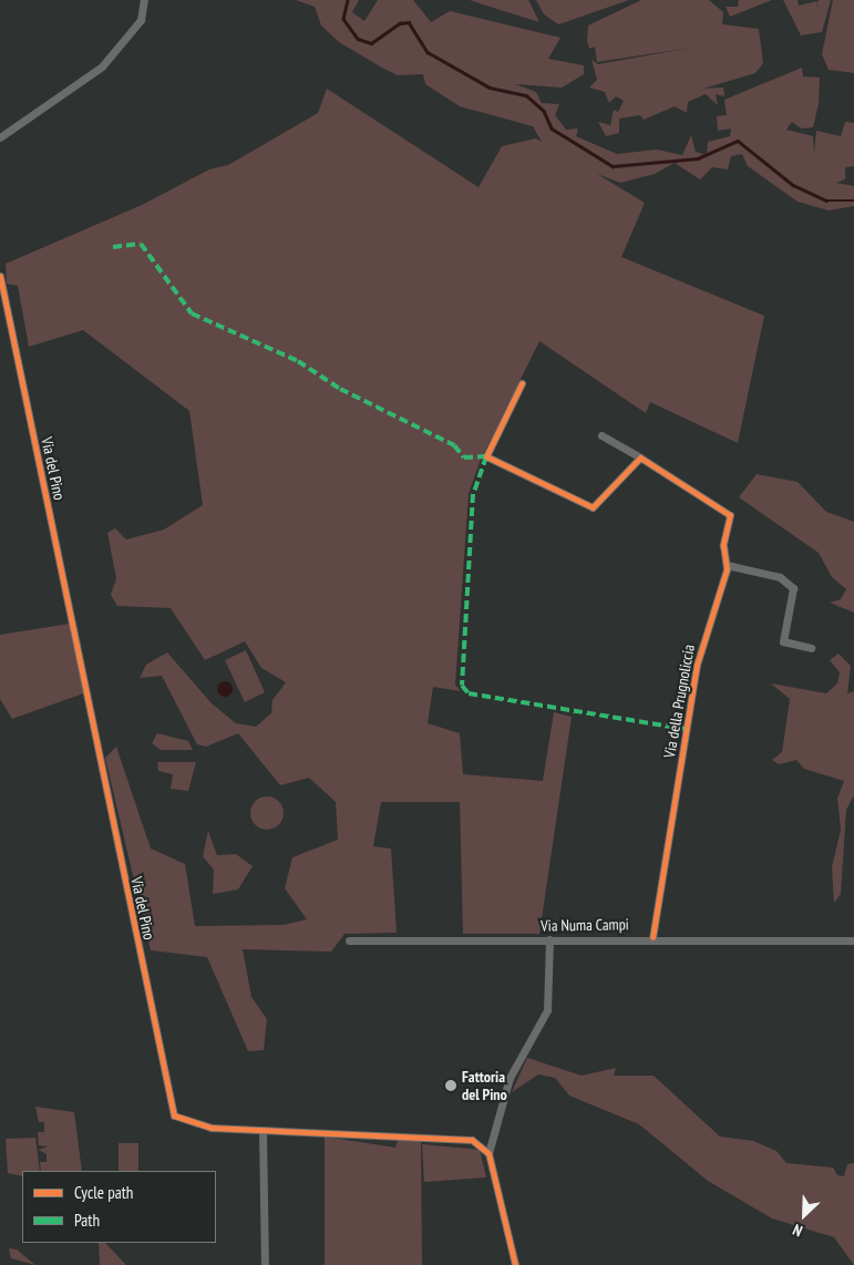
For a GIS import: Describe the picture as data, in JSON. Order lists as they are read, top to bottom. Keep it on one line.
{"streets":{"street":["Via del Pino","Via della Prugnoliccia","Via Numa Campi"]},"crossings":[["Via della Prugnoliccia","Via Numa Campi"]],"places":["Fattoria del Pino"],"legend":["Cycle path","Path"],"north":"bottom left"}
